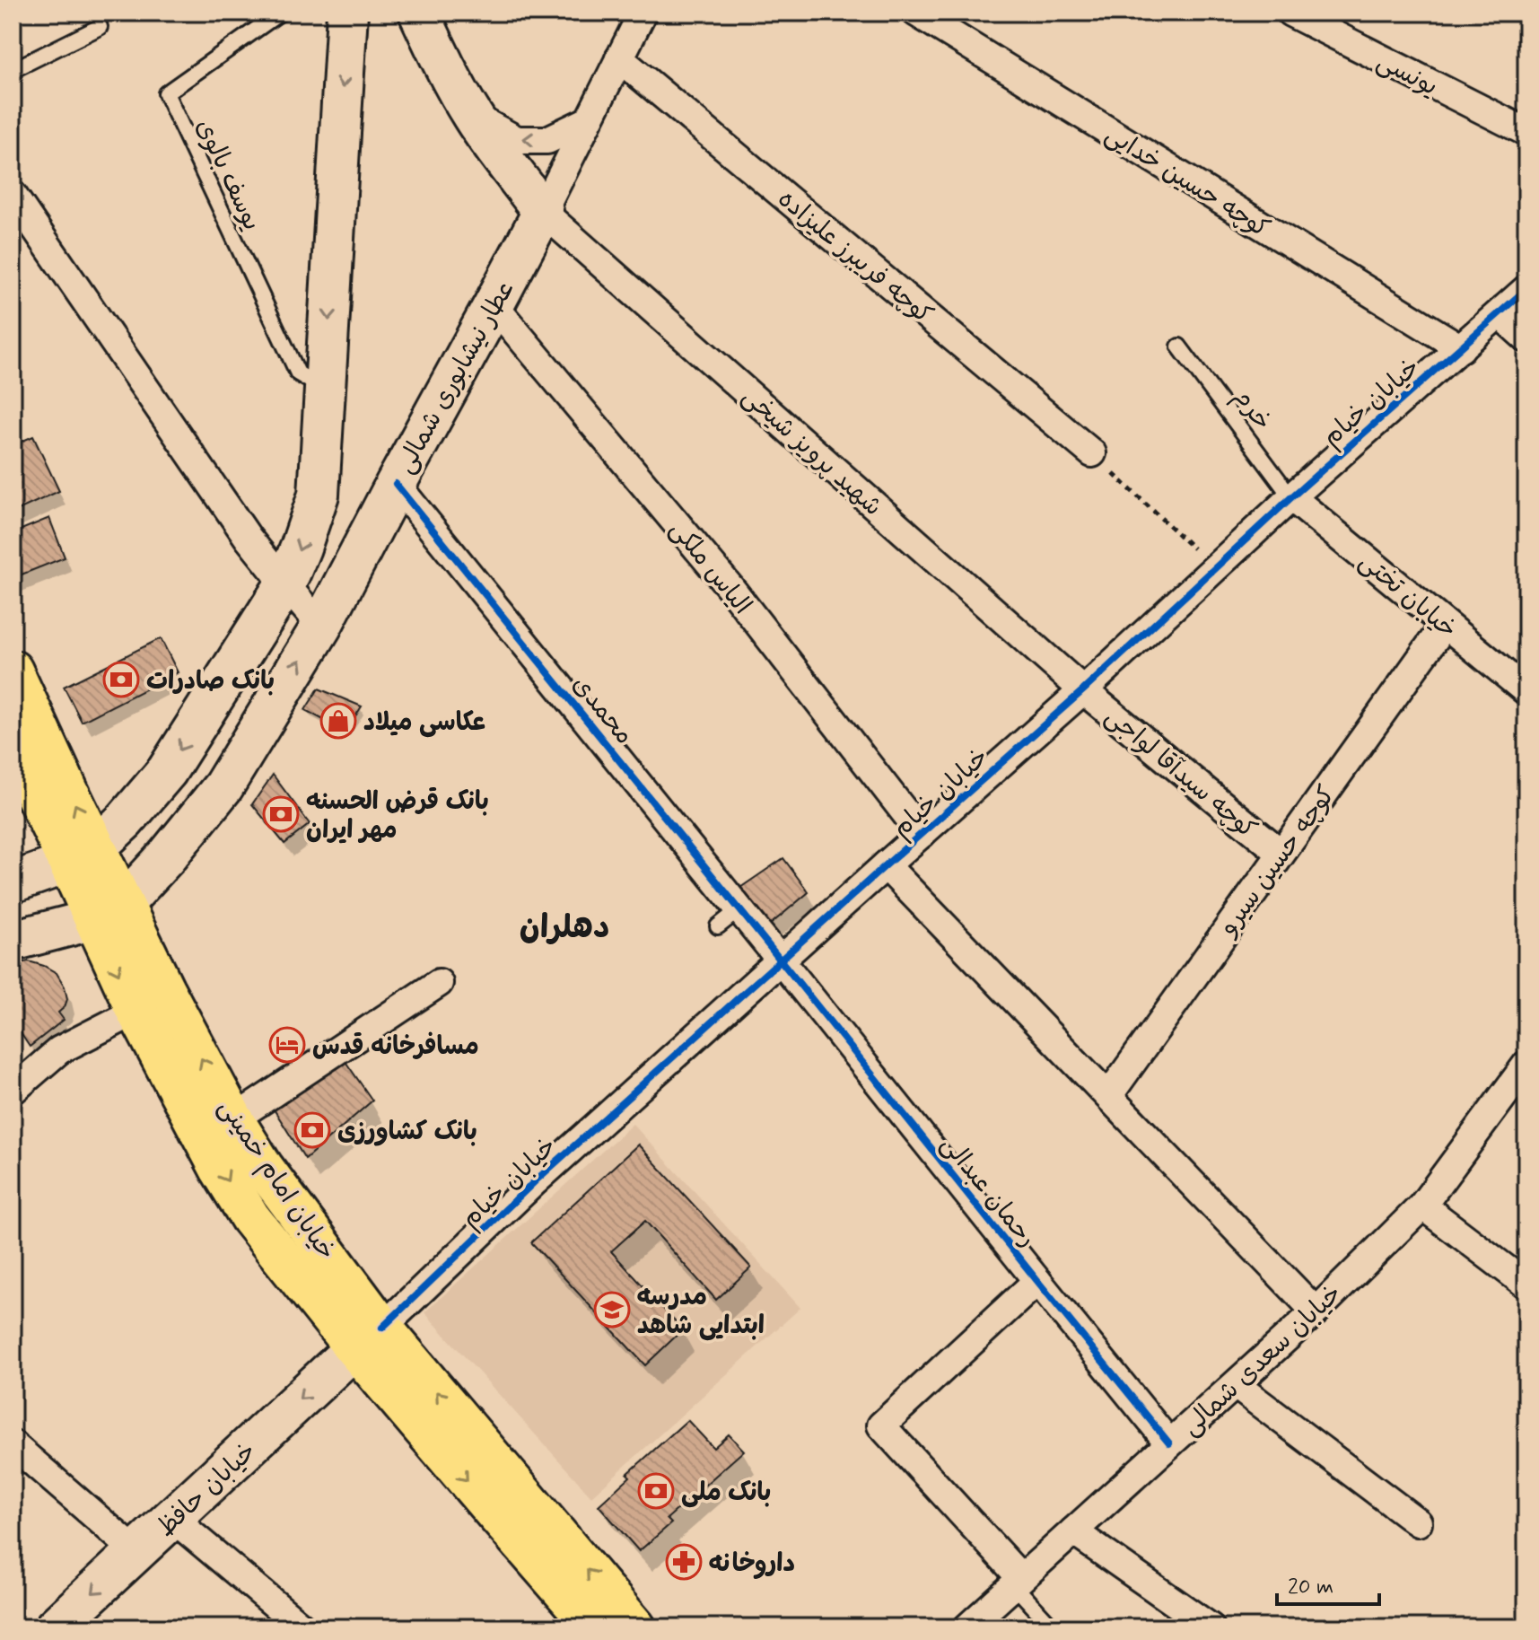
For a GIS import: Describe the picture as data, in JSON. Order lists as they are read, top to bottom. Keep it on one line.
{"streets":{"highway":["خیابان امام خمینی"],"main road":["عطار نیشابوری شمالی","خیابان حافظ"],"street":["یونسی","کوچه حسین خدایی","کوچه فریبرز علیزاده","خیابان خیام","شهید پرویز شیخی","الیاس ملکی","خیابان تختی","محمدی","کوچه سیدآقا لواجی","کوچه حسین سیرو","رحمان عبدالی","خیابان سعدی شمالی"],"lane":["یوسف بالوی","خرم"]},"crossings":[["کوچه حسین خدایی","خیابان خیام"],["کوچه فریبرز علیزاده","عطار نیشابوری شمالی"],["عطار نیشابوری شمالی","شهید پرویز شیخی"],["عطار نیشابوری شمالی","الیاس ملکی"],["عطار نیشابوری شمالی","محمدی"],["عطار نیشابوری شمالی","خیابان امام خمینی"],["خیابان خیام","خرم"],["خیابان خیام","شهید پرویز شیخی"],["خیابان خیام","الیاس ملکی"],["خیابان خیام","خیابان تختی"],["خیابان خیام","محمدی"],["خیابان خیام","کوچه سیدآقا لواجی"],["خیابان خیام","خیابان امام خمینی"],["خیابان خیام","رحمان عبدالی"],["خیابان خیام","خیابان حافظ"],["خرم","خیابان تختی"],["شهید پرویز شیخی","کوچه سیدآقا لواجی"],["خیابان تختی","کوچه حسین سیرو"],["محمدی","رحمان عبدالی"],["کوچه سیدآقا لواجی","کوچه حسین سیرو"],["خیابان امام خمینی","خیابان حافظ"],["رحمان عبدالی","خیابان سعدی شمالی"]],"one_way":["خیابان حافظ"],"districts":["دهلران"],"places":{"bank":["بانک صادرات","بانک قرض الحسنه مهر ایران","بانک کشاورزی","بانک ملی"],"shop":["عکاسی میلاد"],"hotel":["مسافرخانه قدس"],"school or university":["مدرسه ابتدایی شاهد"],"pharmacy":["داروخانه"]},"scale_bar":"20 m"}
